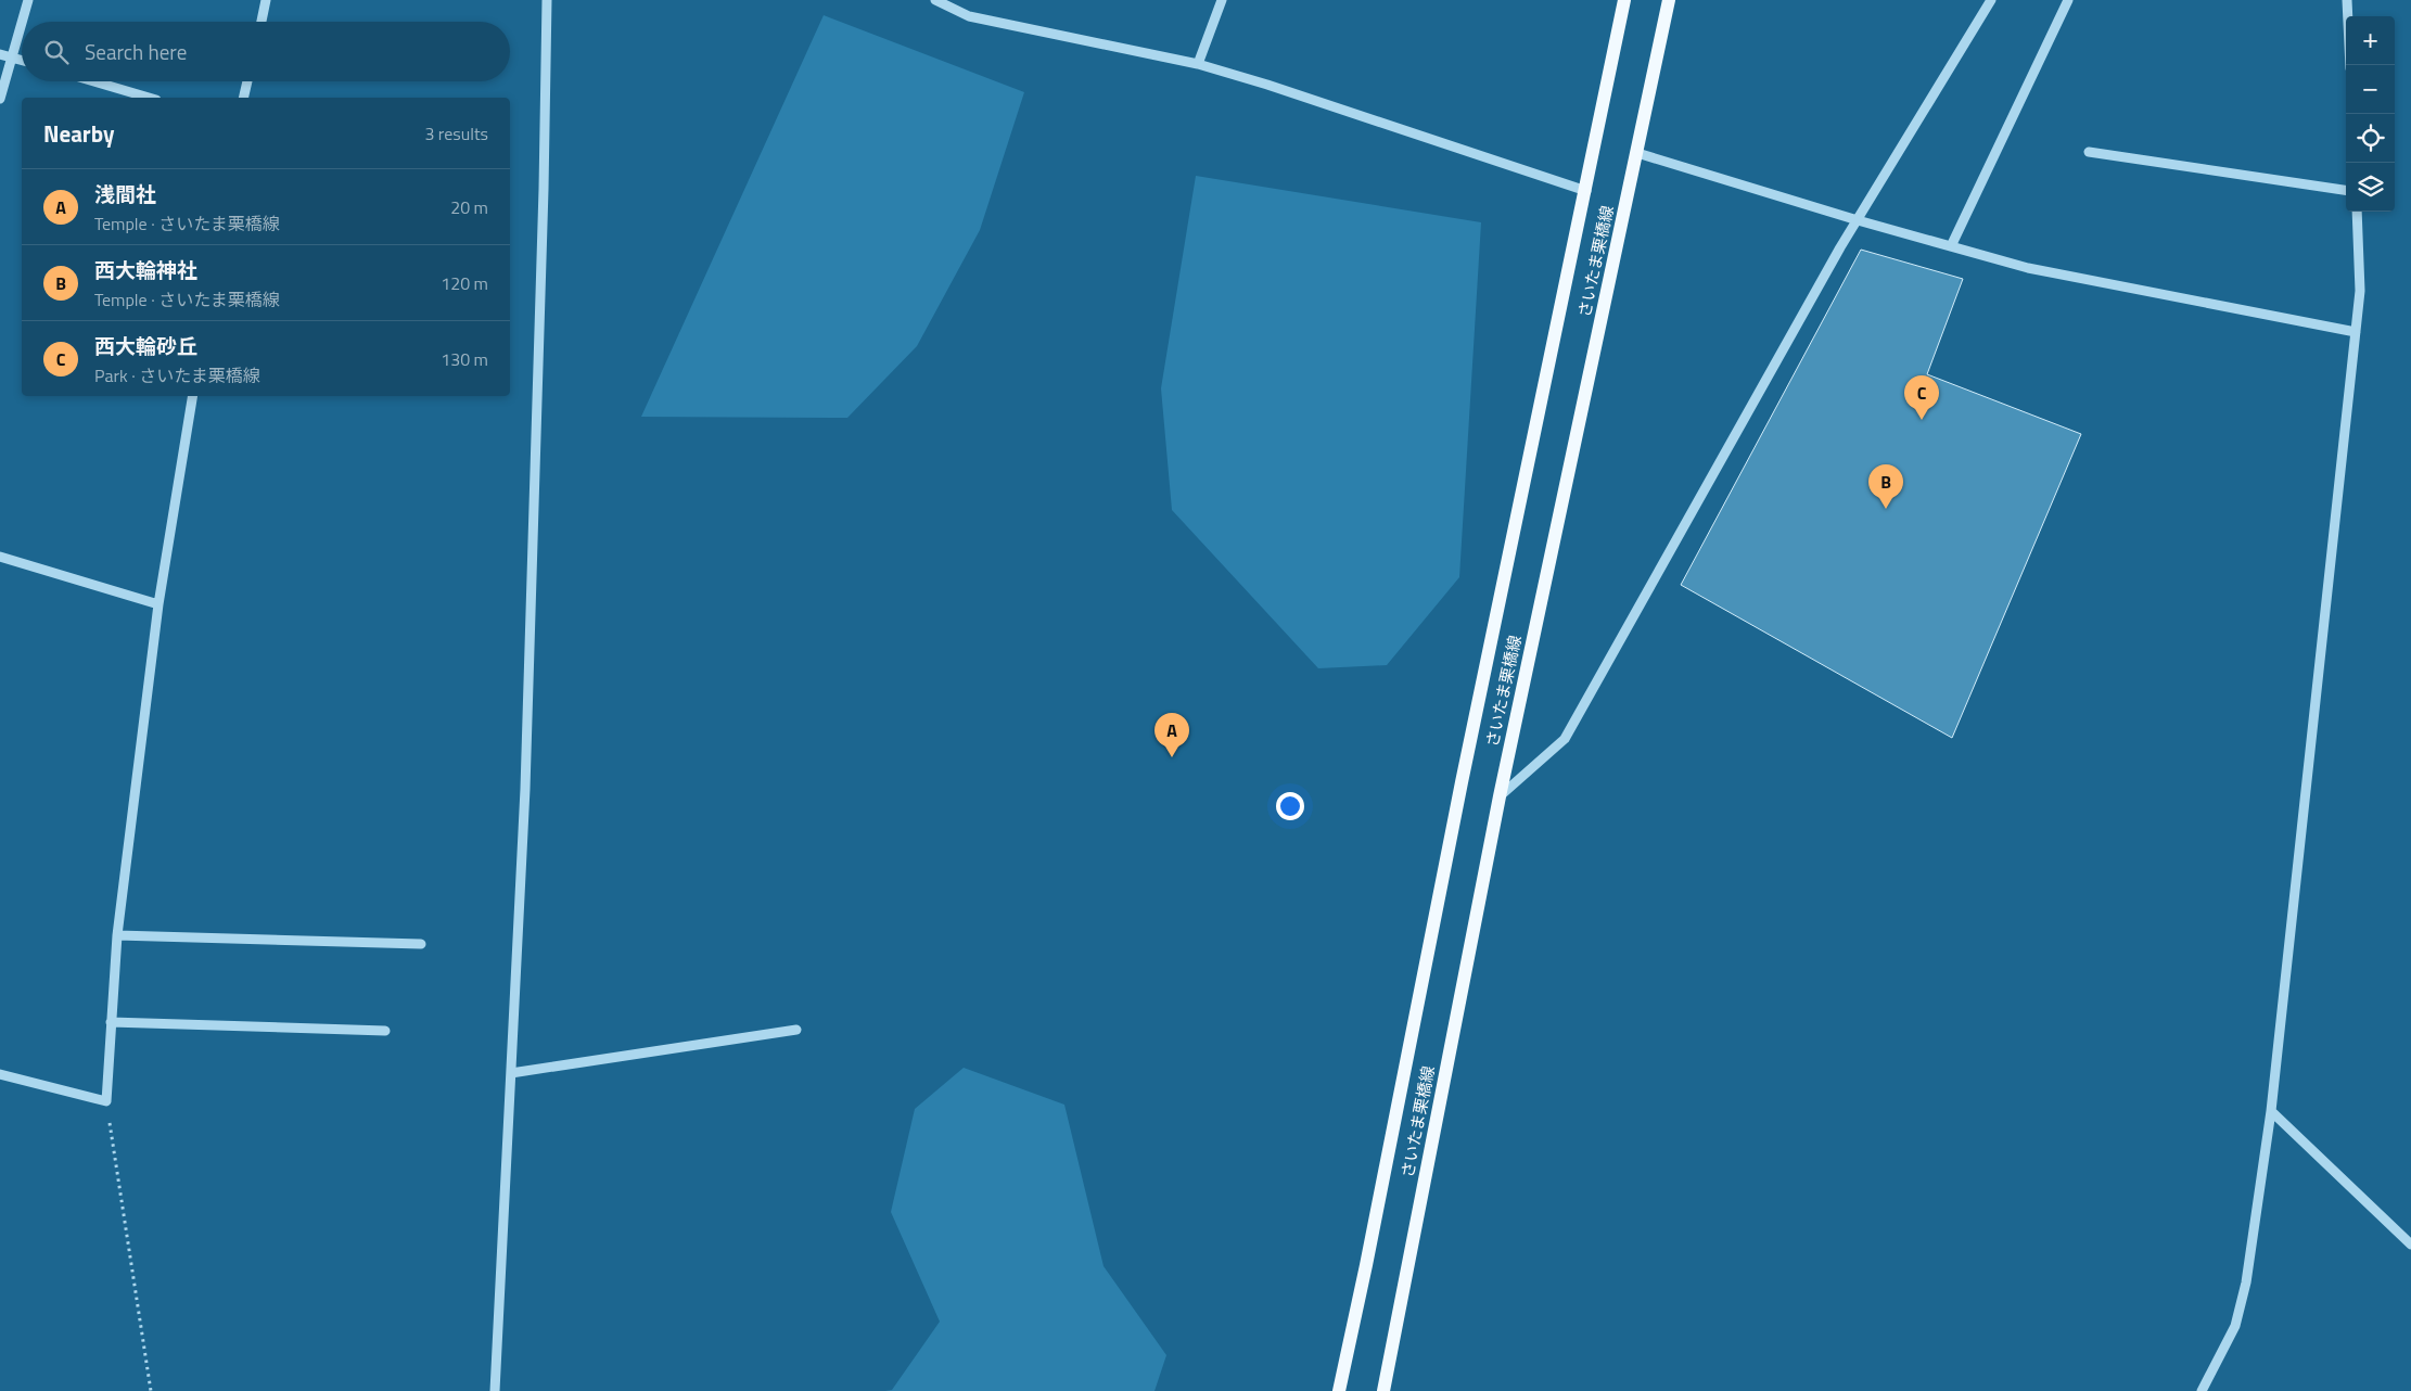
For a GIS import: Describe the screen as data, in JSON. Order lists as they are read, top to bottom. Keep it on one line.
{"streets":{"main road":["さいたま栗橋線"]},"page":{"map_buttons":["+","−"],"search":"Search here","heading":["Nearby","3 results"],"list":[{"mark":"A","name":"浅間社","note":"Temple · さいたま栗橋線","value":"20 m"},{"mark":"B","name":"西大輪神社","note":"Temple · さいたま栗橋線","value":"120 m"},{"mark":"C","name":"西大輪砂丘","note":"Park · さいたま栗橋線","value":"130 m"}],"pins":["C","B","A"]}}
